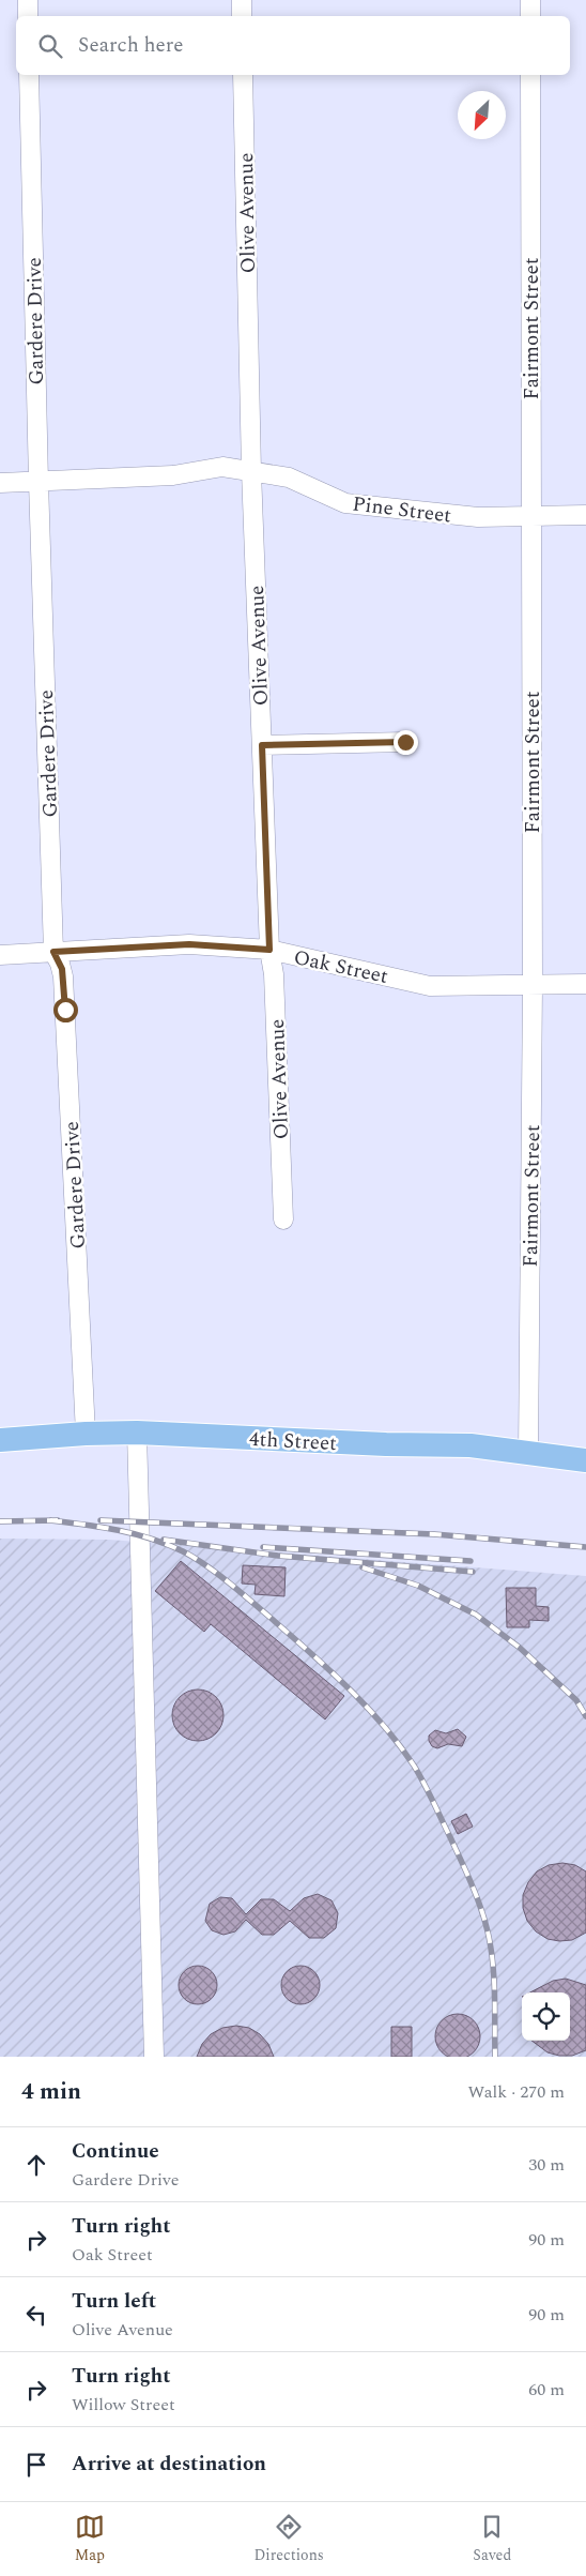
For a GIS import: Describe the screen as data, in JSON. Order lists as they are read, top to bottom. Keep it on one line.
{"streets":{"main road":["4th Street"],"street":["Olive Avenue","Gardere Drive","Fairmont Street","Pine Street","Oak Street"]},"crossings":[["Olive Avenue","Pine Street"],["Olive Avenue","Oak Street"],["Gardere Drive","Pine Street"],["Gardere Drive","Oak Street"],["Gardere Drive","4th Street"],["Fairmont Street","Pine Street"],["Fairmont Street","Oak Street"],["Fairmont Street","4th Street"]],"north":"bottom left","page":{"search":"Search here","heading":["4 min","Walk · 270 m"],"list":[["Continue","Gardere Drive","30 m"],["Turn right","Oak Street","90 m"],["Turn left","Olive Avenue","90 m"],["Turn right","Willow Street","60 m"],"Arrive at destination"],"nav":["Map","Directions","Saved"]}}
